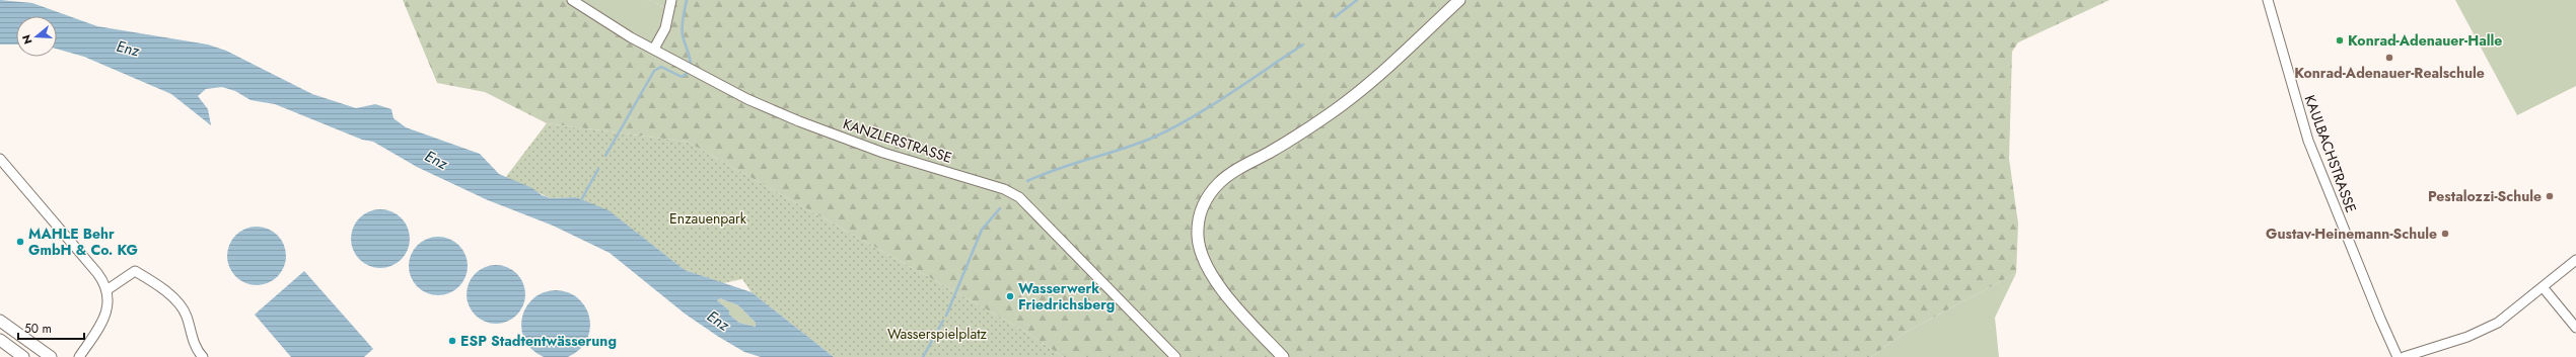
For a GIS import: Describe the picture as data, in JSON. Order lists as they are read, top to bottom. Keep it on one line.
{"streets":{"street":["KANZLERSTRASSE","KAULBACHSTRASSE"]},"water":["Enz"],"parks":["Enzauenpark","Wasserspielplatz"],"places":["Konrad-Adenauer-Halle","Konrad-Adenauer-Realschule","Pestalozzi-Schule","Gustav-Heinemann-Schule","MAHLE Behr GmbH & Co. KG","Wasserwerk Friedrichsberg","ESP Stadtentwässerung"],"scale_bar":"50 m","north":"left"}
